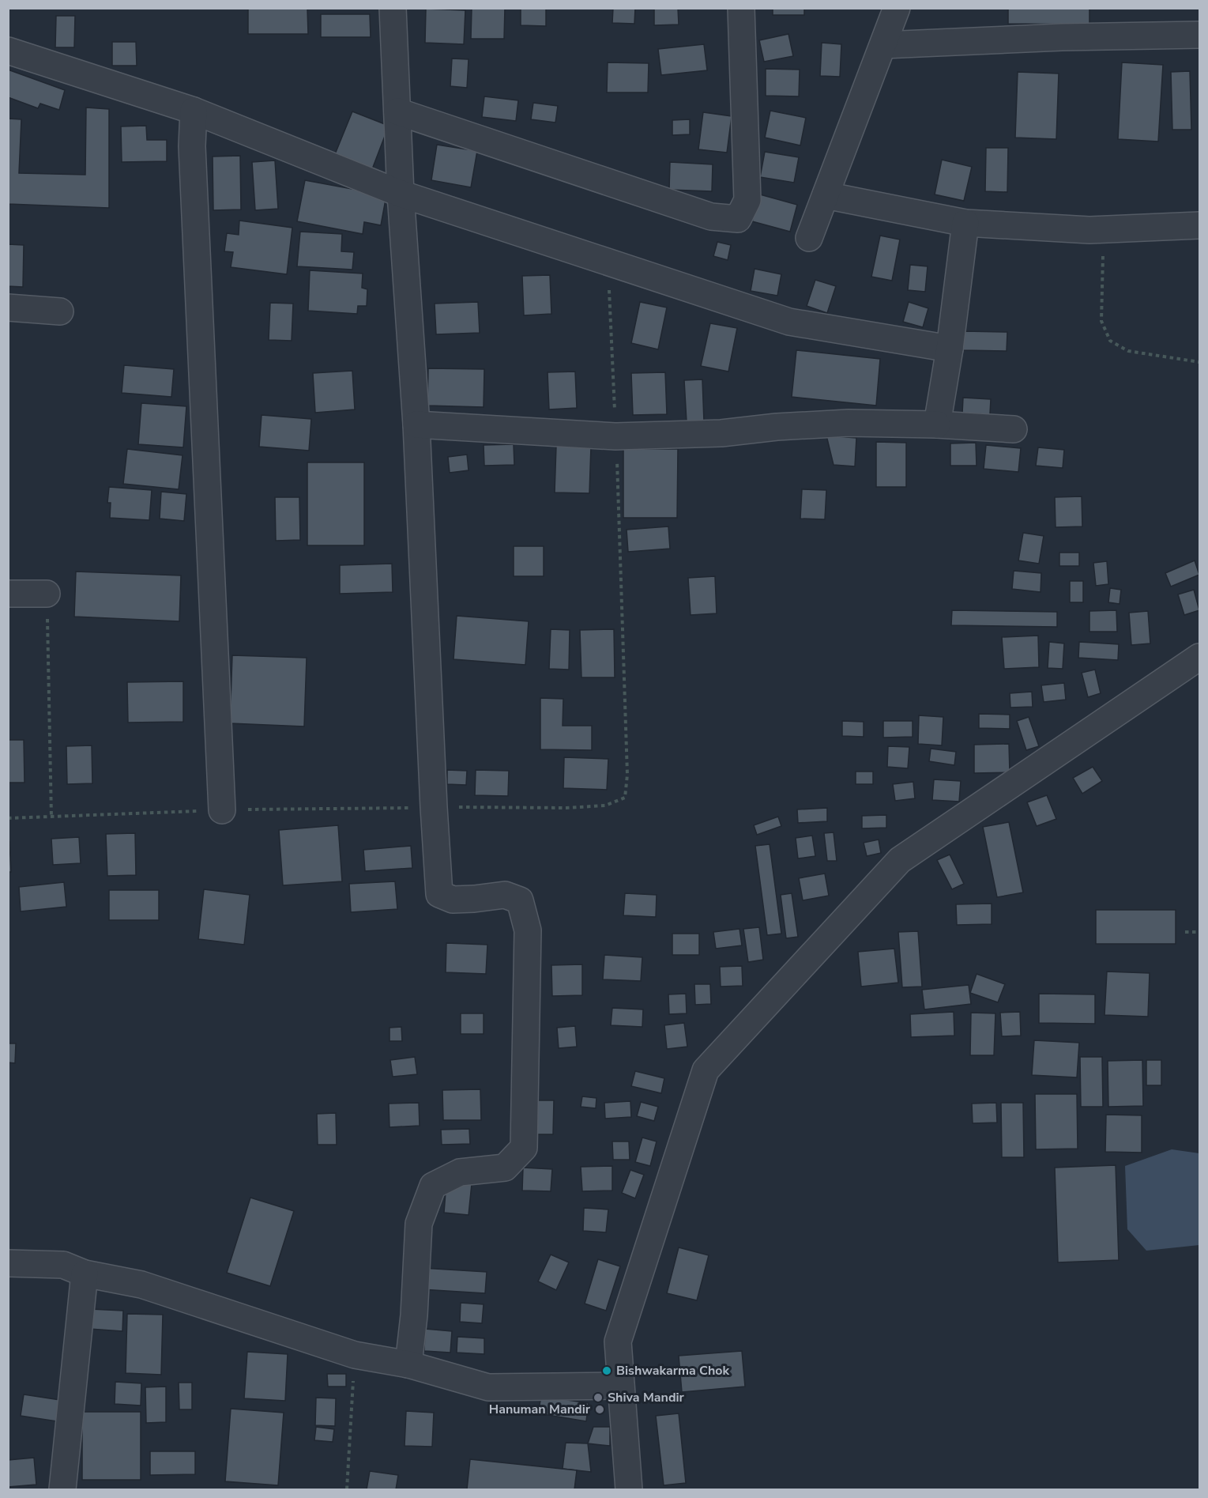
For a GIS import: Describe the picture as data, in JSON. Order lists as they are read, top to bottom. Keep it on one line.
{"places":["Bishwakarma Chok","Shiva Mandir","Hanuman Mandir"]}
